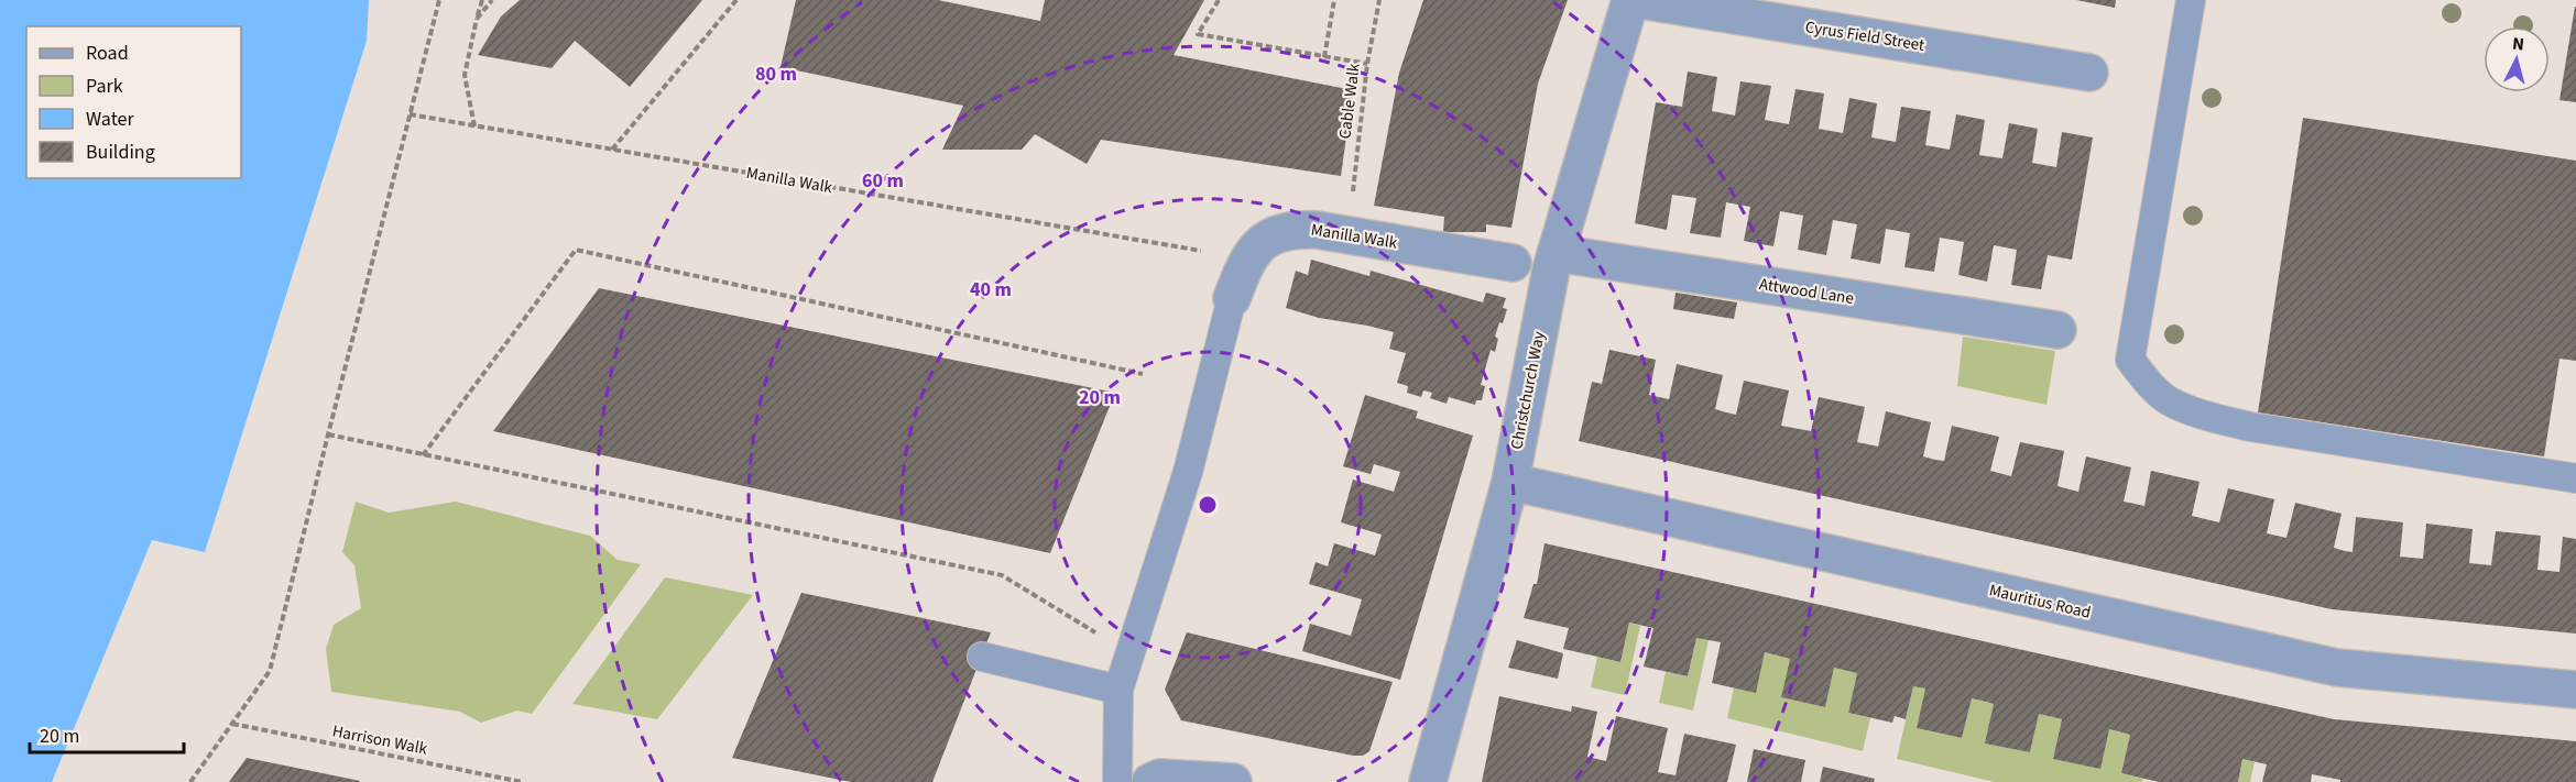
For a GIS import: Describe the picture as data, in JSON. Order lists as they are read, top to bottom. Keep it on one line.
{"streets":{"street":["Cyrus Field Street","Manilla Walk","Attwood Lane","Christchurch Way","Mauritius Road"],"path":["Cable Walk","Harrison Walk"]},"crossings":[["Attwood Lane","Christchurch Way"],["Christchurch Way","Mauritius Road"]],"legend":["Road","Park","Water","Building"],"scale_bar":"20 m","north":"top","rings":["80 m","60 m","40 m","20 m"]}
